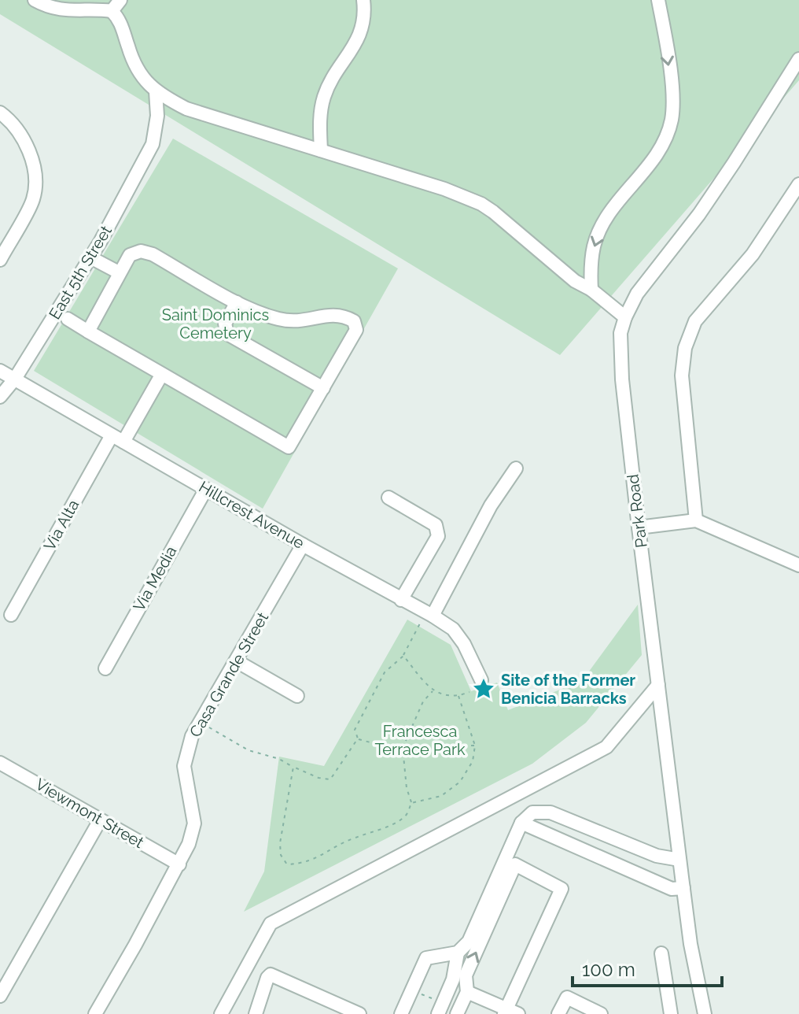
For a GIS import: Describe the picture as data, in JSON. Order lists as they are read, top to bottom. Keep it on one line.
{"streets":{"street":["East 5th Street","Park Road","Hillcrest Avenue","Via Alta","Via Media","Casa Grande Street","Viewmont Street"]},"crossings":[["East 5th Street","Hillcrest Avenue"],["Hillcrest Avenue","Via Alta"],["Hillcrest Avenue","Via Media"],["Hillcrest Avenue","Casa Grande Street"],["Casa Grande Street","Viewmont Street"]],"parks":["Saint Dominics Cemetery","Francesca Terrace Park"],"places":{"place":["Site of the Former Benicia Barracks"]},"scale_bar":"100 m"}
